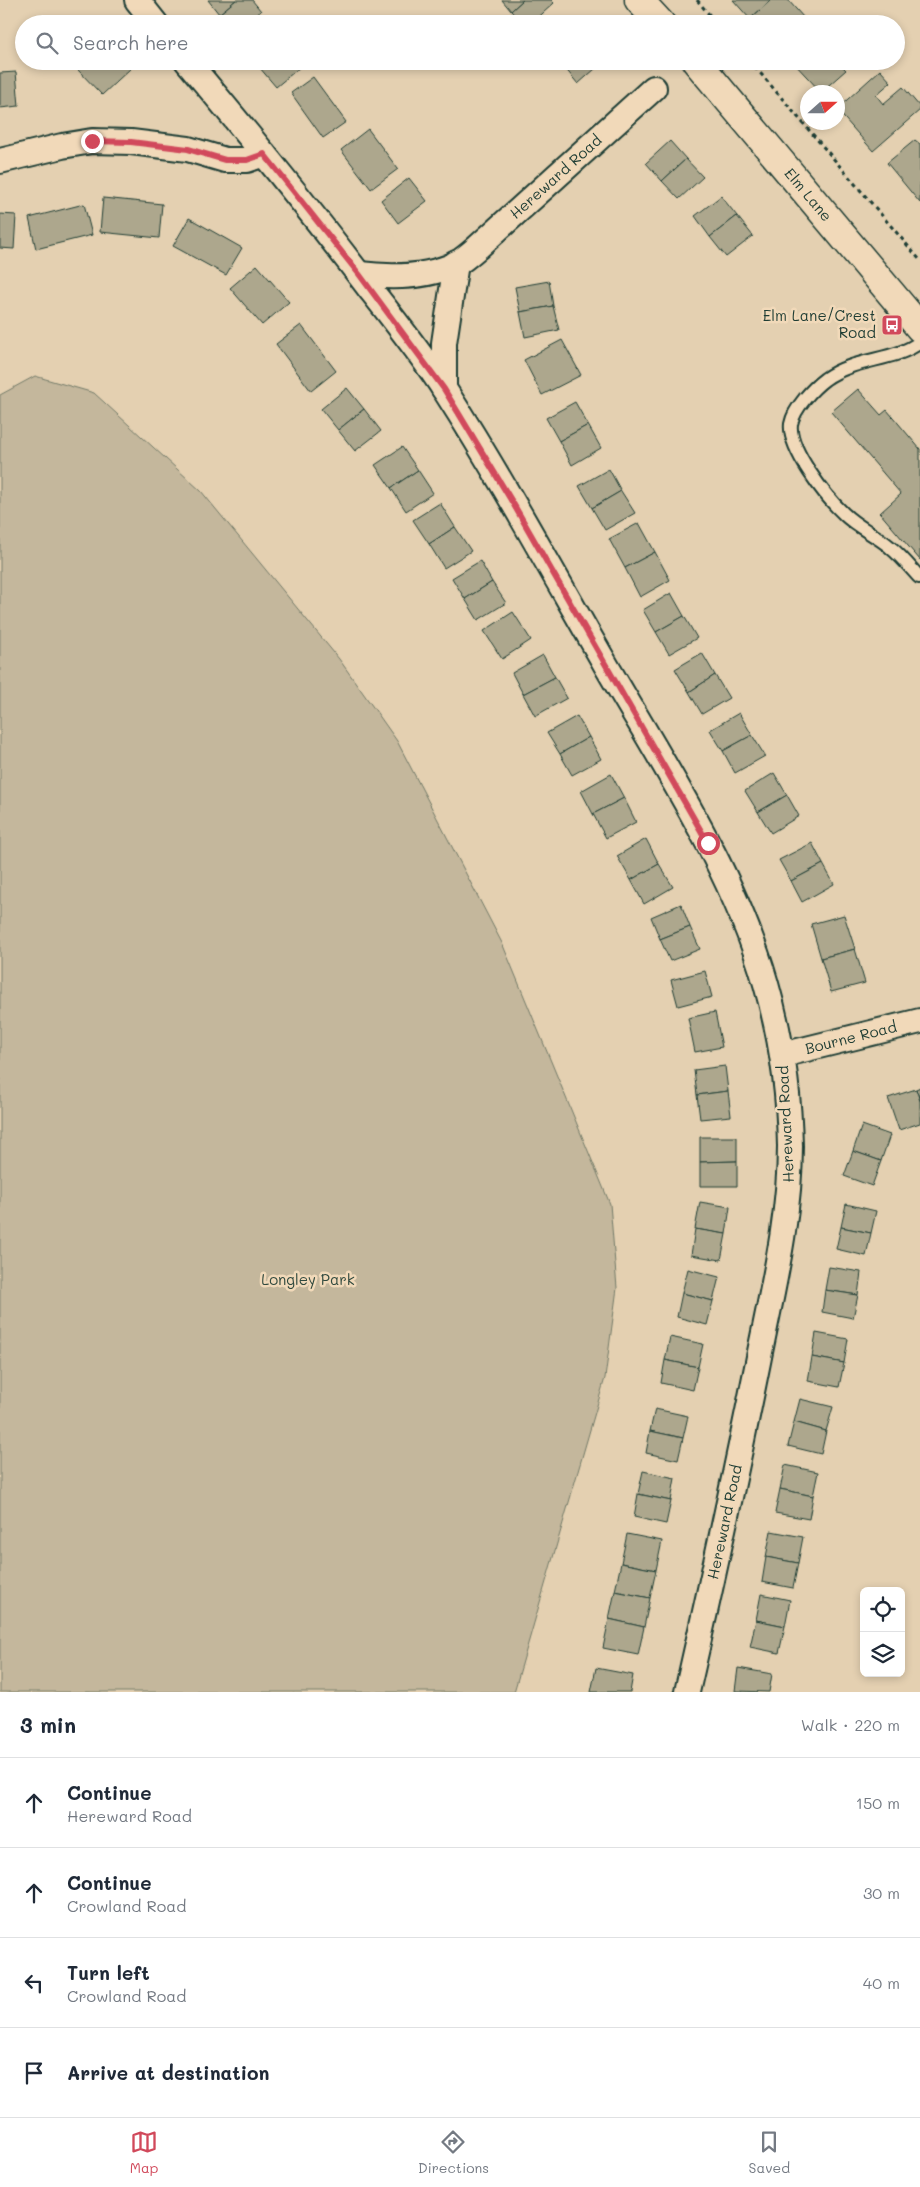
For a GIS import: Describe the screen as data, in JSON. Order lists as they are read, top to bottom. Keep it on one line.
{"streets":{"street":["Hereward Road","Elm Lane","Bourne Road"]},"crossings":[["Hereward Road","Bourne Road"]],"parks":["Longley Park"],"places":{"bus stop":["Elm Lane/Crest Road"]},"north":"right","page":{"search":"Search here","heading":["3 min","Walk · 220 m"],"list":[["Continue","Hereward Road","150 m"],["Continue","Crowland Road","30 m"],["Turn left","Crowland Road","40 m"],"Arrive at destination"],"nav":["Map","Directions","Saved"]}}
